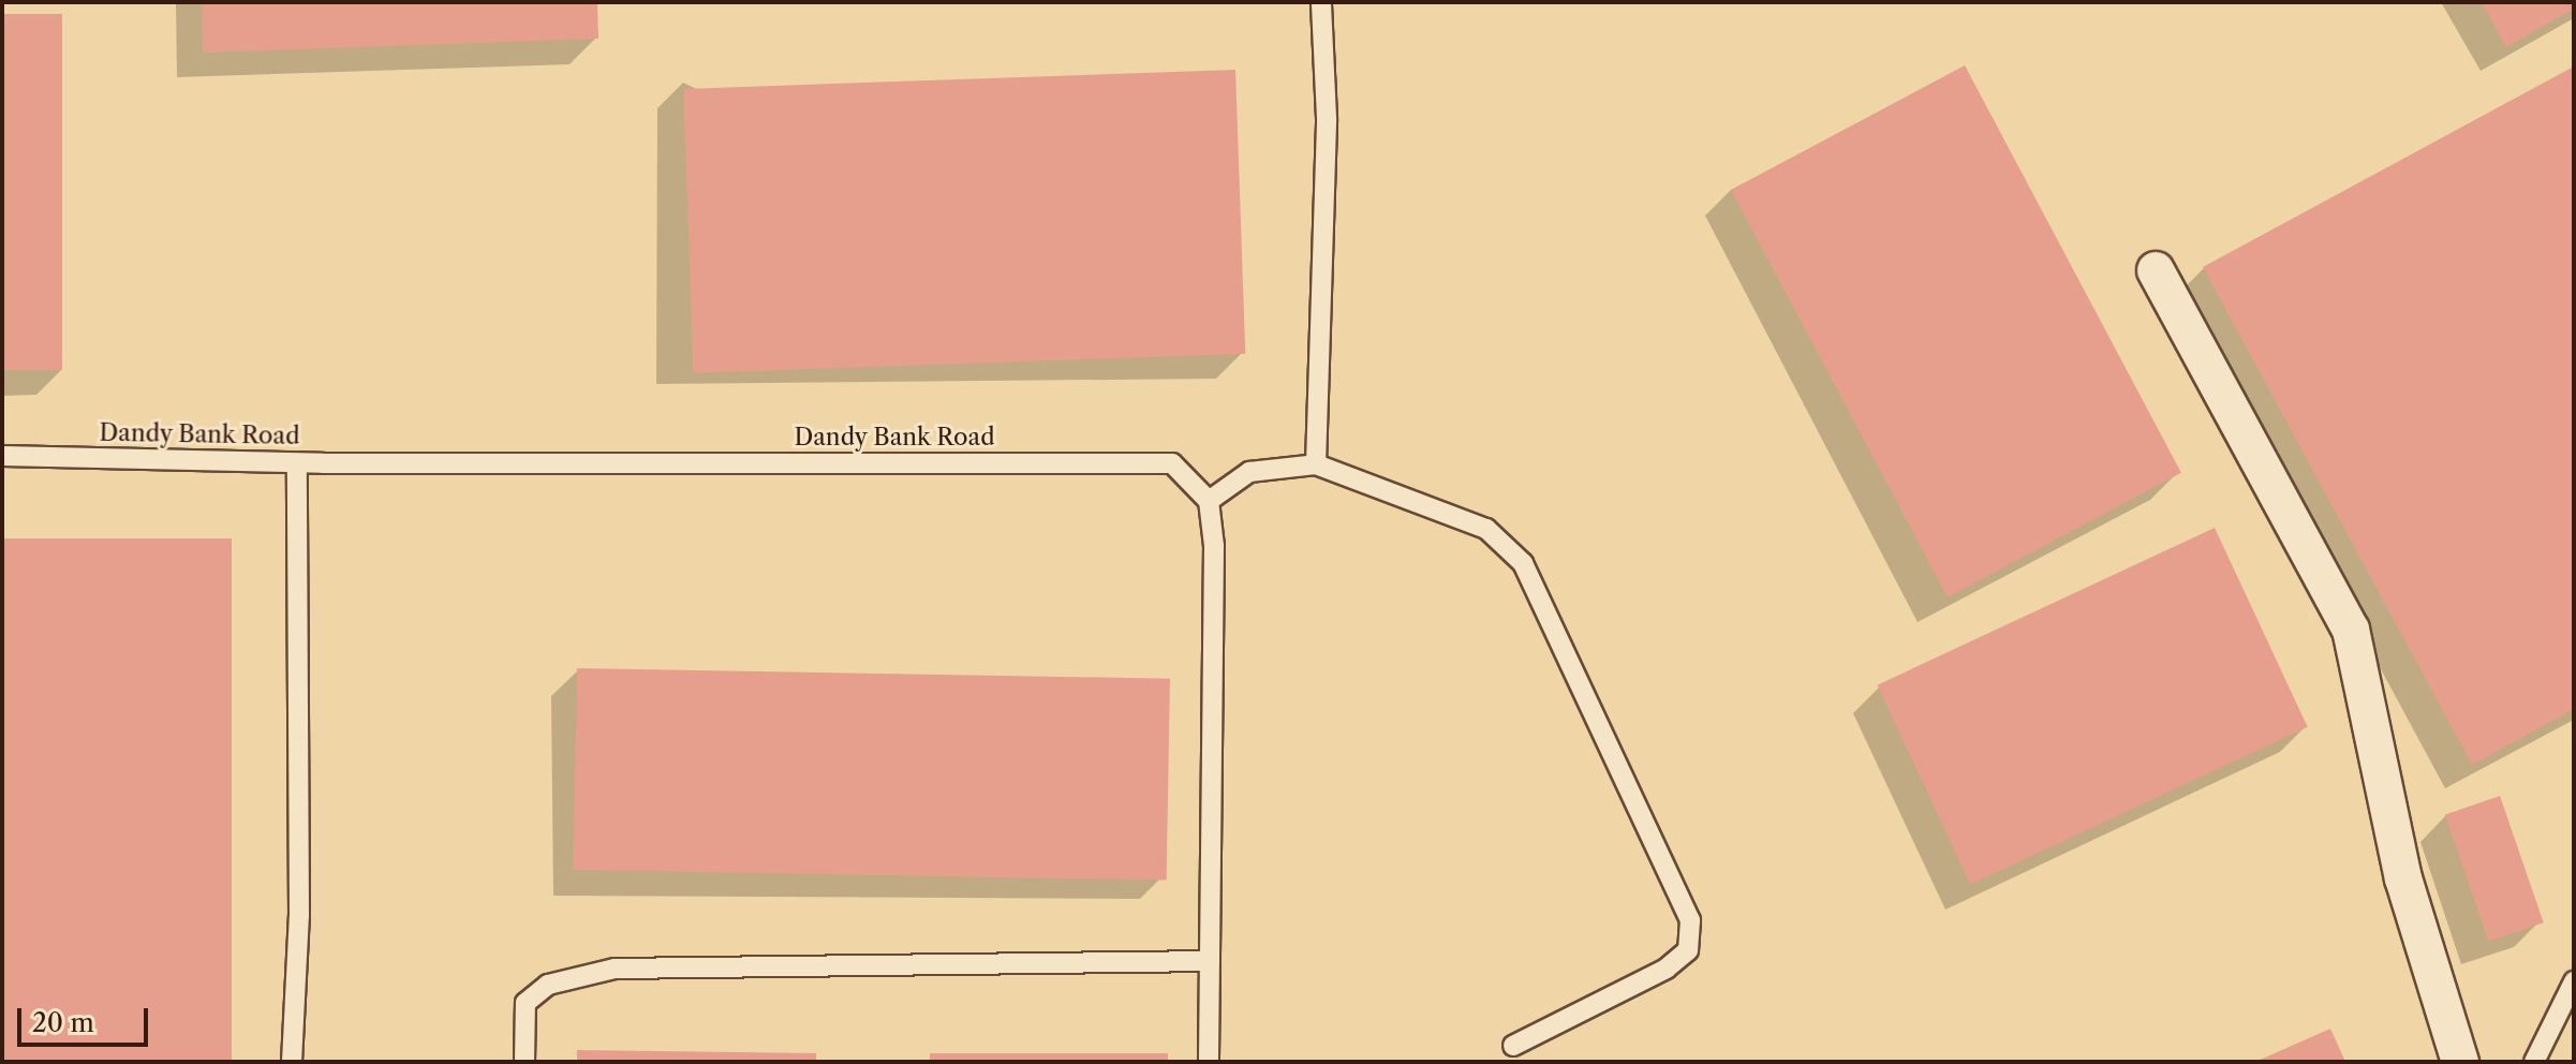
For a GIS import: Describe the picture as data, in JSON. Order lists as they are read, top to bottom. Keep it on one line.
{"streets":{"lane":["Dandy Bank Road"]},"scale_bar":"20 m"}
